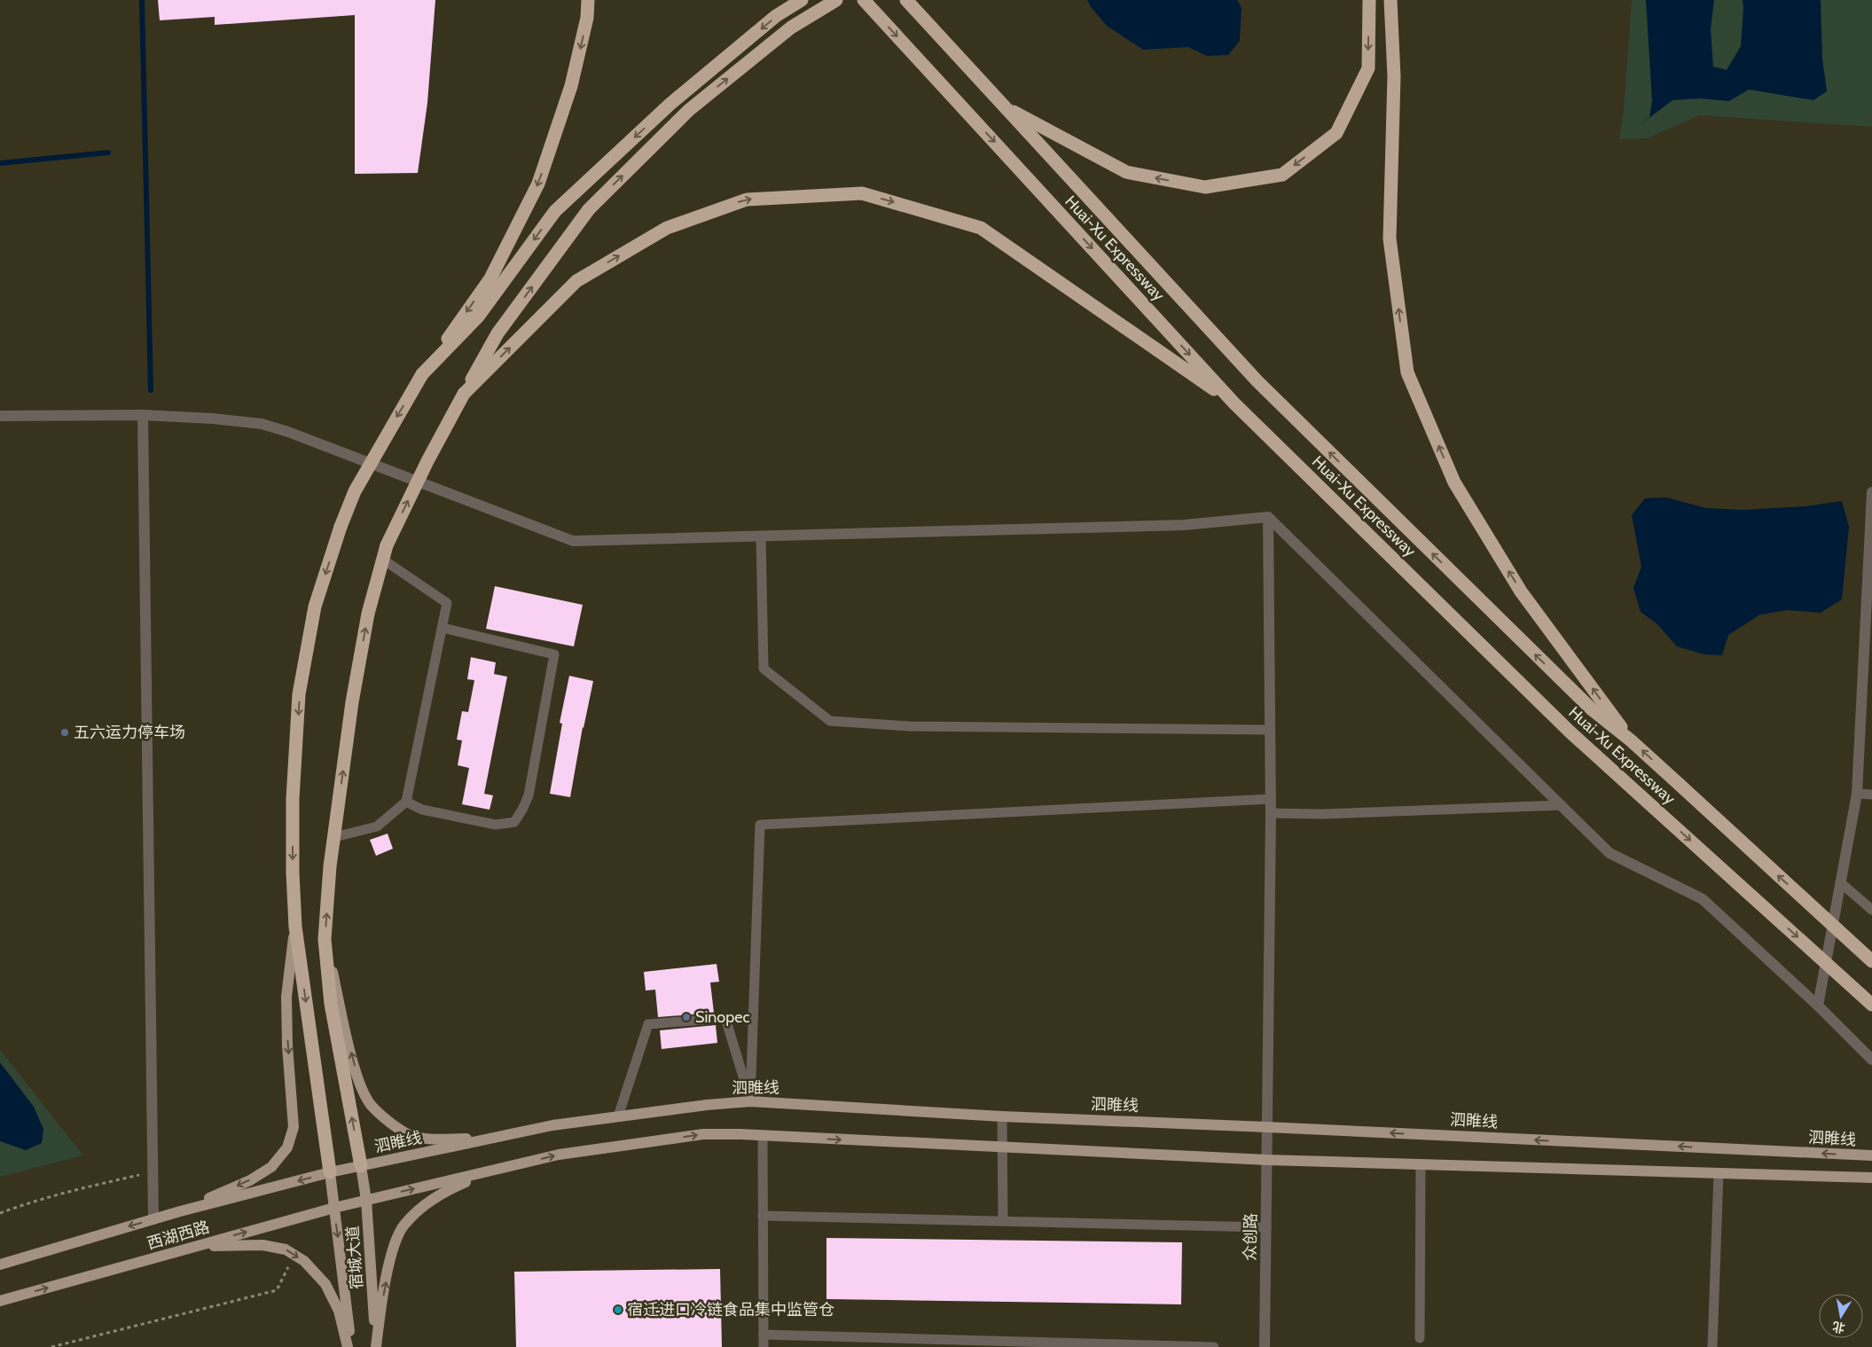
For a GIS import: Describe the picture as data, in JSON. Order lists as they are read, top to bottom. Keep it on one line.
{"streets":{"highway":["Huai-Xu Expressway"],"main road":["泗睢线","西湖西路","宿城大道"],"street":["众创路"]},"crossings":[["泗睢线","西湖西路"],["泗睢线","众创路"],["泗睢线","宿城大道"],["西湖西路","宿城大道"]],"places":["五六运力停车场","Sinopec","宿迁进口冷链食品集中监管仓"],"north":"bottom"}
